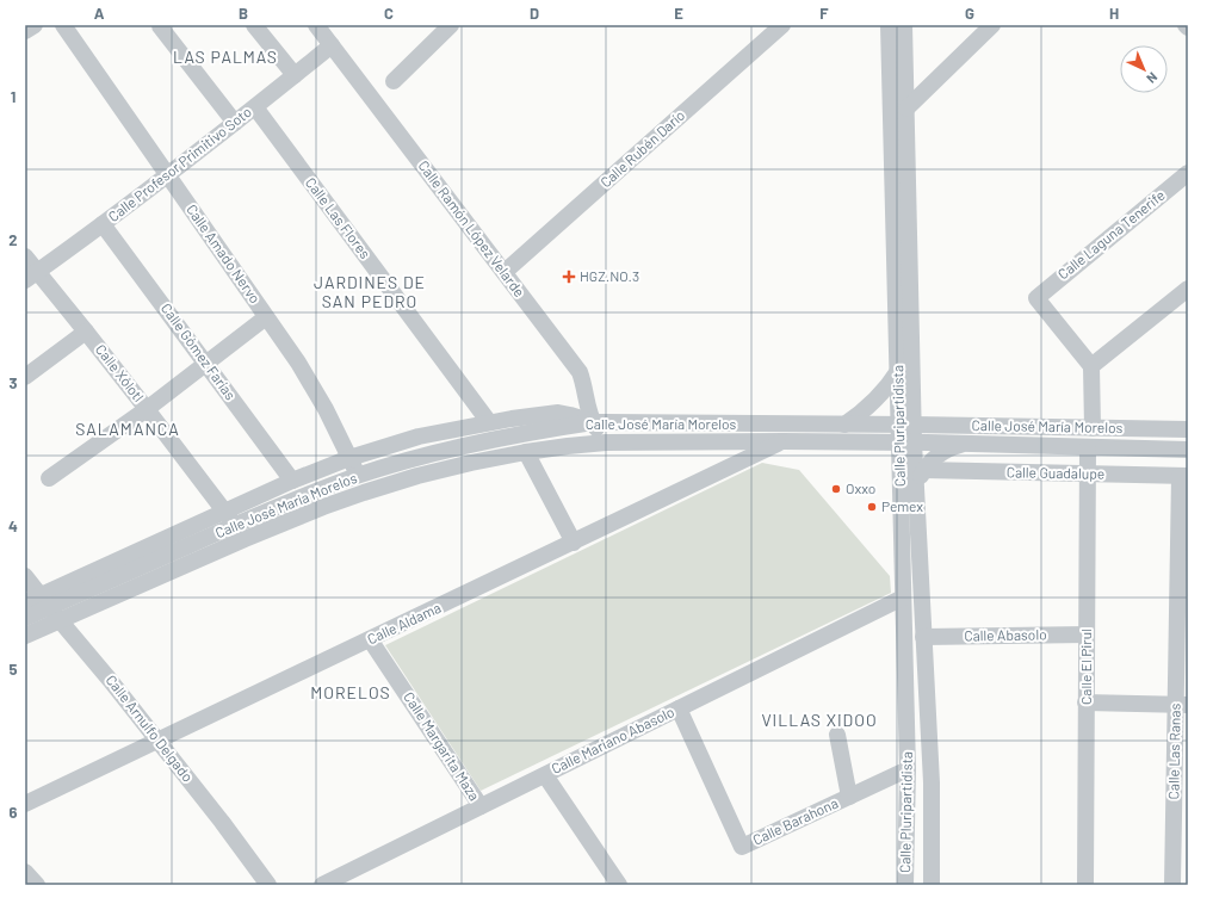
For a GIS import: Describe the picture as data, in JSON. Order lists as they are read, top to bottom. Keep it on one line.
{"streets":{"street":["Calle Rubén Darío","Calle Profesor Primitivo Soto","Calle Las Flores","Calle Ramón López Velarde","Calle Laguna Tenerife","Calle Amado Nervo","Calle Gómez Farías","Calle Xólotl","Calle José María Morelos","Calle Pluripartidista","Calle Guadalupe","Calle Aldama","Calle Abasolo","Calle El Pirul","Calle Arnulfo Delgado","Calle Mariano Abasolo","Calle Margarita Maza","Calle Las Ranas","Calle Barahona"]},"crossings":[["Calle Rubén Darío","Calle Ramón López Velarde"],["Calle Profesor Primitivo Soto","Calle Las Flores"],["Calle Profesor Primitivo Soto","Calle Ramón López Velarde"],["Calle Profesor Primitivo Soto","Calle Amado Nervo"],["Calle Profesor Primitivo Soto","Calle Gómez Farías"],["Calle Profesor Primitivo Soto","Calle Xólotl"],["Calle Ramón López Velarde","Calle José María Morelos"],["Calle Amado Nervo","Calle José María Morelos"],["Calle Xólotl","Calle José María Morelos"],["Calle José María Morelos","Calle Pluripartidista"],["Calle José María Morelos","Calle Aldama"],["Calle José María Morelos","Calle El Pirul"],["Calle José María Morelos","Calle Arnulfo Delgado"],["Calle Pluripartidista","Calle Guadalupe"],["Calle Pluripartidista","Calle Abasolo"],["Calle Pluripartidista","Calle Mariano Abasolo"],["Calle Pluripartidista","Calle Barahona"],["Calle Guadalupe","Calle El Pirul"],["Calle Guadalupe","Calle Las Ranas"],["Calle Aldama","Calle Arnulfo Delgado"],["Calle Aldama","Calle Margarita Maza"],["Calle Abasolo","Calle El Pirul"],["Calle Mariano Abasolo","Calle Margarita Maza"],["Calle Mariano Abasolo","Calle Barahona"]],"districts":["LAS PALMAS","JARDINES DE SAN PEDRO","SALAMANCA","MORELOS","VILLAS XIDOO"],"places":{"health":["HGZ.NO.3"],"other":["Oxxo","Pemex"]},"north":"bottom right","grid":{"columns":["A","B","C","D","E","F","G","H"],"rows":["1","2","3","4","5","6"]}}
